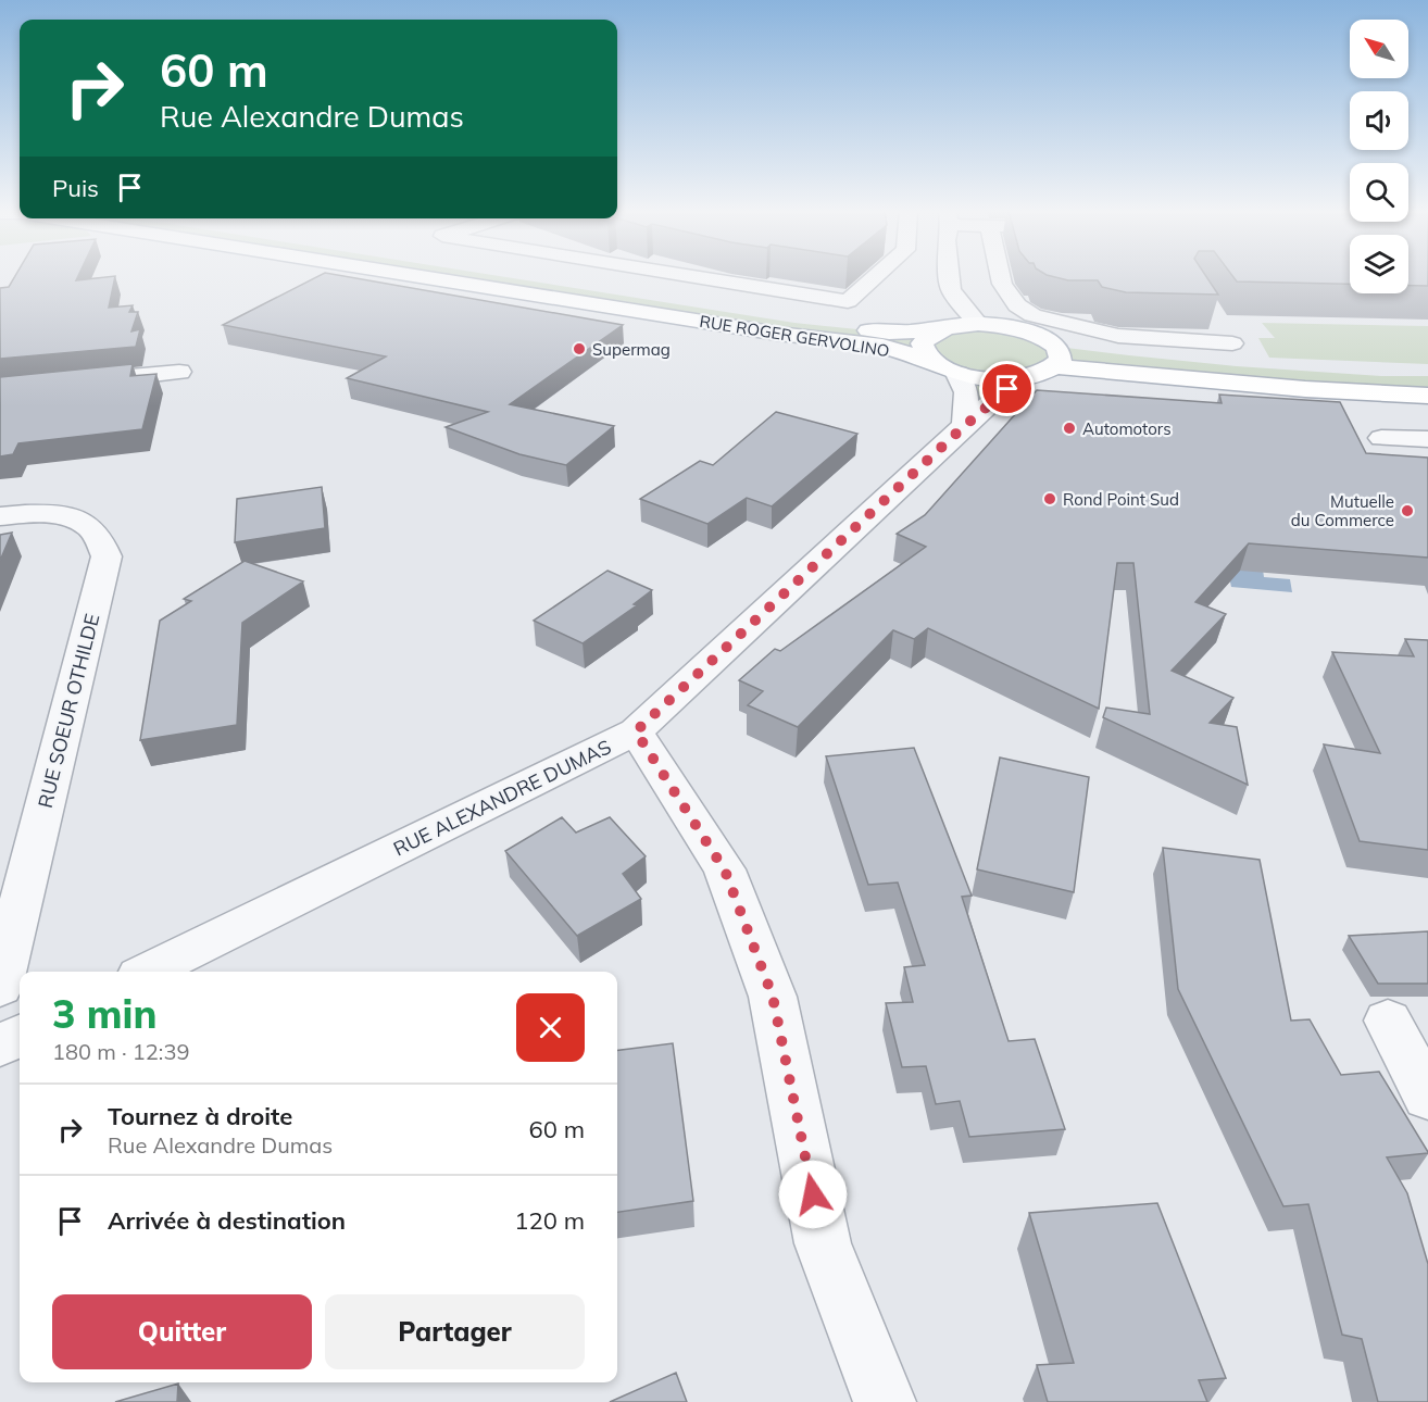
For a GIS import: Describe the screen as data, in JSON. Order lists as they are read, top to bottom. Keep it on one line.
{"streets":{"main road":["RUE ROGER GERVOLINO"],"street":["RUE SOEUR OTHILDE","RUE ALEXANDRE DUMAS"]},"crossings":[["RUE ROGER GERVOLINO","RUE ALEXANDRE DUMAS"]],"places":["Supermag","Automotors","Rond Point Sud","Mutuelle du Commerce"],"north":"top left","page":{"turn":["60 m","Rue Alexandre Dumas"],"then":"Puis","heading":["3 min","180 m · 12:39"],"list":[{"name":"Tournez à droite","note":"Rue Alexandre Dumas","value":"60 m"},{"name":"Arrivée à destination","value":"120 m"}],"buttons":["Quitter","Partager"]}}
